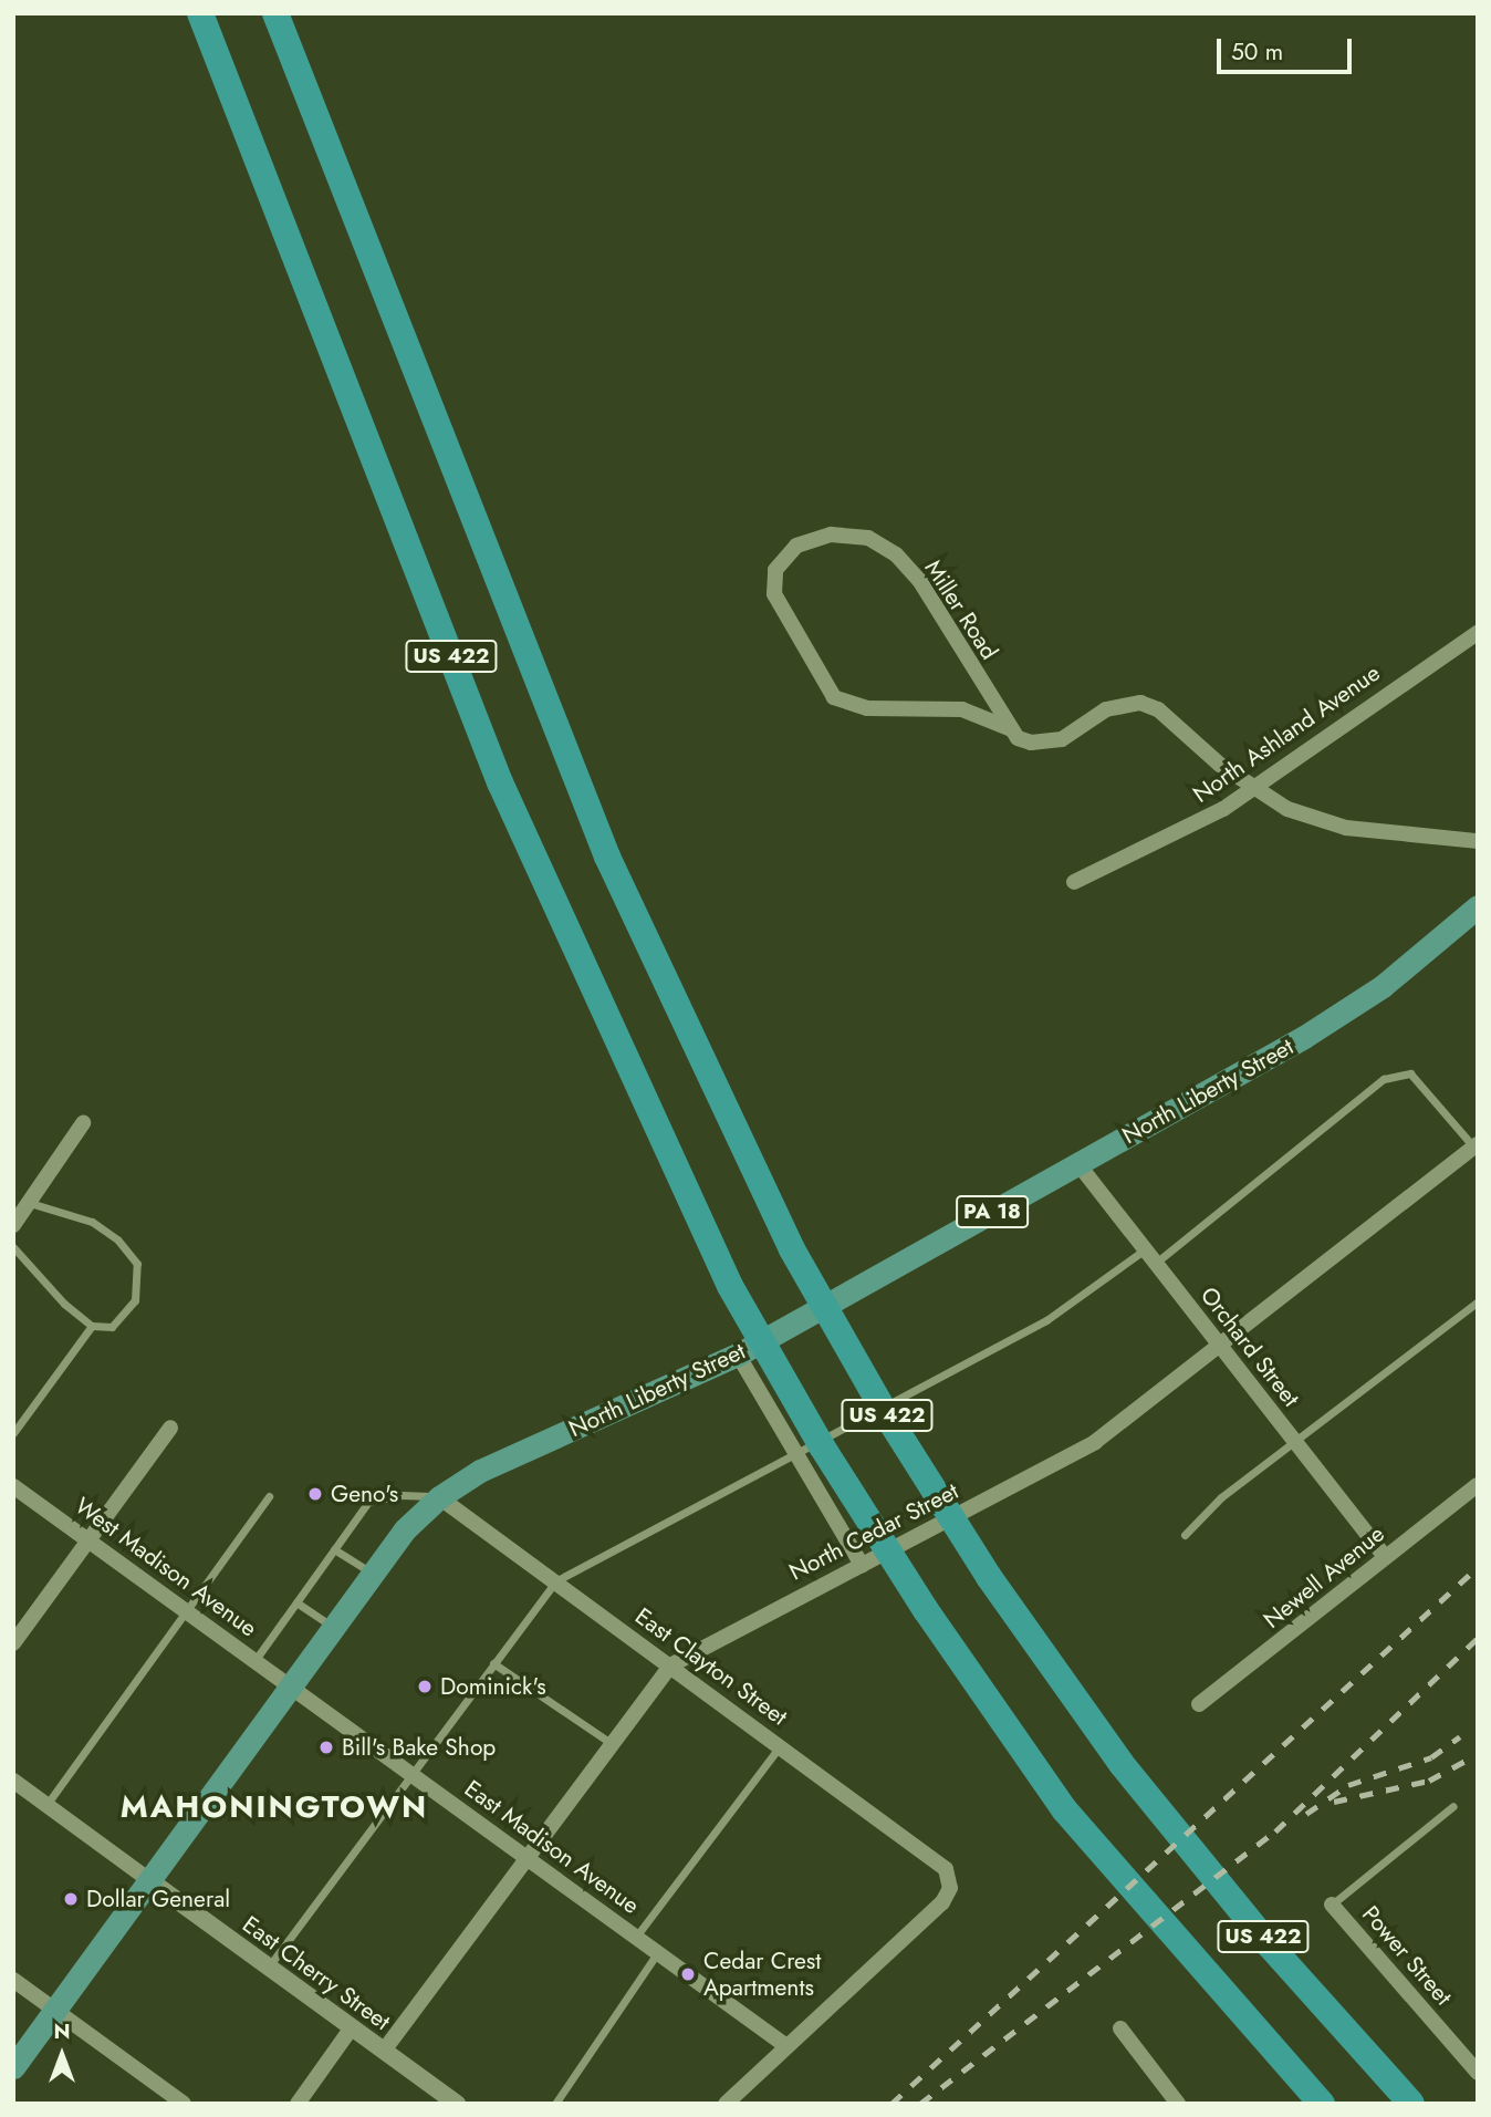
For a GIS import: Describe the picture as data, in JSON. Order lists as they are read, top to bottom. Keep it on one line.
{"streets":{"highway":["US 422"],"main road":["North Liberty Street","PA 18"],"street":["Miller Road","North Ashland Avenue","Orchard Street","North Cedar Street","West Madison Avenue","Newell Avenue","East Clayton Street","East Madison Avenue","Power Street","East Cherry Street"]},"crossings":[["Miller Road","North Ashland Avenue"],["North Liberty Street","Orchard Street"],["North Liberty Street","West Madison Avenue"],["North Liberty Street","East Clayton Street"],["North Liberty Street","East Madison Avenue"],["North Liberty Street","East Cherry Street"],["Orchard Street","North Cedar Street"],["Orchard Street","Newell Avenue"],["North Cedar Street","East Clayton Street"],["North Cedar Street","East Madison Avenue"],["North Cedar Street","East Cherry Street"],["West Madison Avenue","East Madison Avenue"],["East Clayton Street","East Madison Avenue"]],"districts":["MAHONINGTOWN"],"places":["Geno's","Dominick's","Bill's Bake Shop","Dollar General","Cedar Crest Apartments"],"scale_bar":"50 m","north":"top"}
